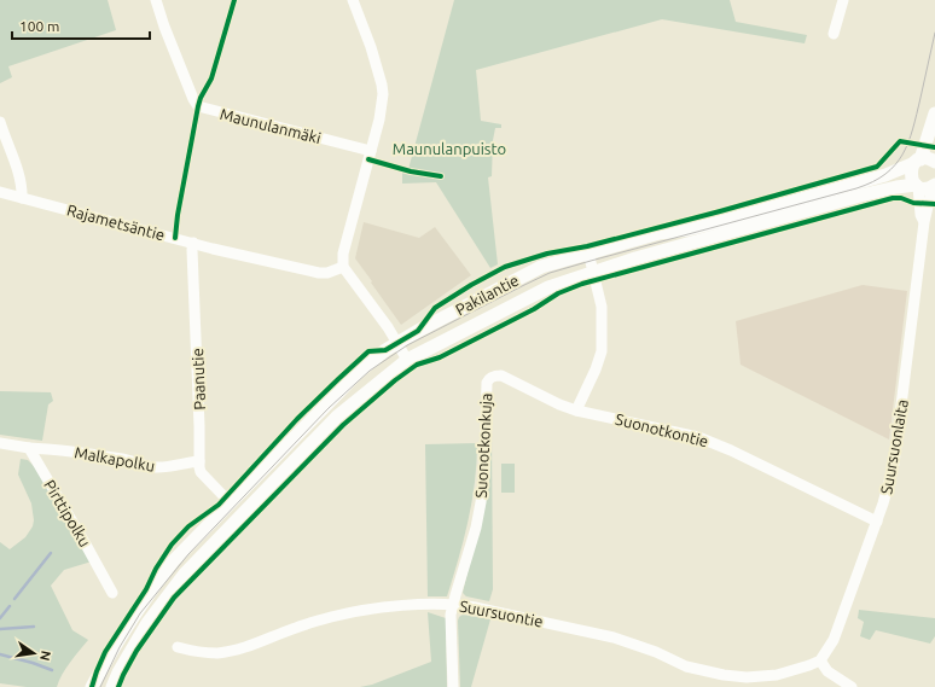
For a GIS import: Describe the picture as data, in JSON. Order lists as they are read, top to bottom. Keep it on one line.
{"streets":{"main road":["Pakilantie"],"street":["Maunulanmäki","Rajametsäntie","Paanutie","Suonotkontie","Suonotkonkuja","Suursuonlaita","Malkapolku","Pirttipolku","Suursuontie"]},"crossings":[["Rajametsäntie","Paanutie"],["Pakilantie","Paanutie"],["Pakilantie","Suursuonlaita"],["Paanutie","Malkapolku"],["Suonotkontie","Suonotkonkuja"],["Suonotkontie","Suursuonlaita"],["Suonotkonkuja","Suursuontie"],["Suursuonlaita","Suursuontie"],["Malkapolku","Pirttipolku"]],"parks":["Maunulanpuisto"],"scale_bar":"100 m","north":"right"}
